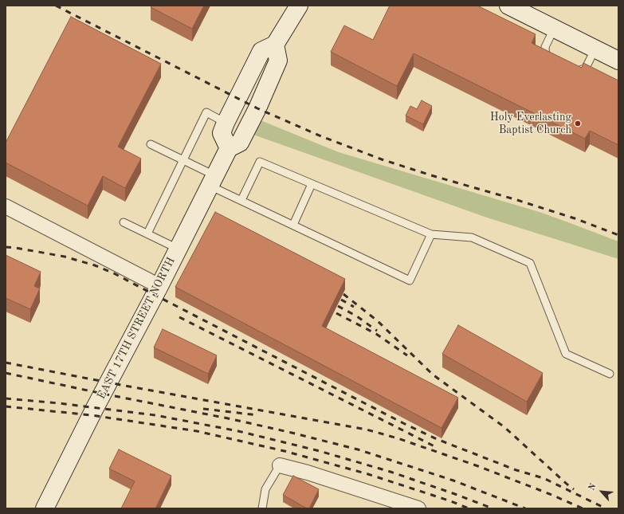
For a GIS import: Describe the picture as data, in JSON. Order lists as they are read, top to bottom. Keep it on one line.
{"streets":{"street":["EAST 17TH STREET NORTH"]},"places":["Holy Everlasting Baptist Church"],"north":"top left"}
